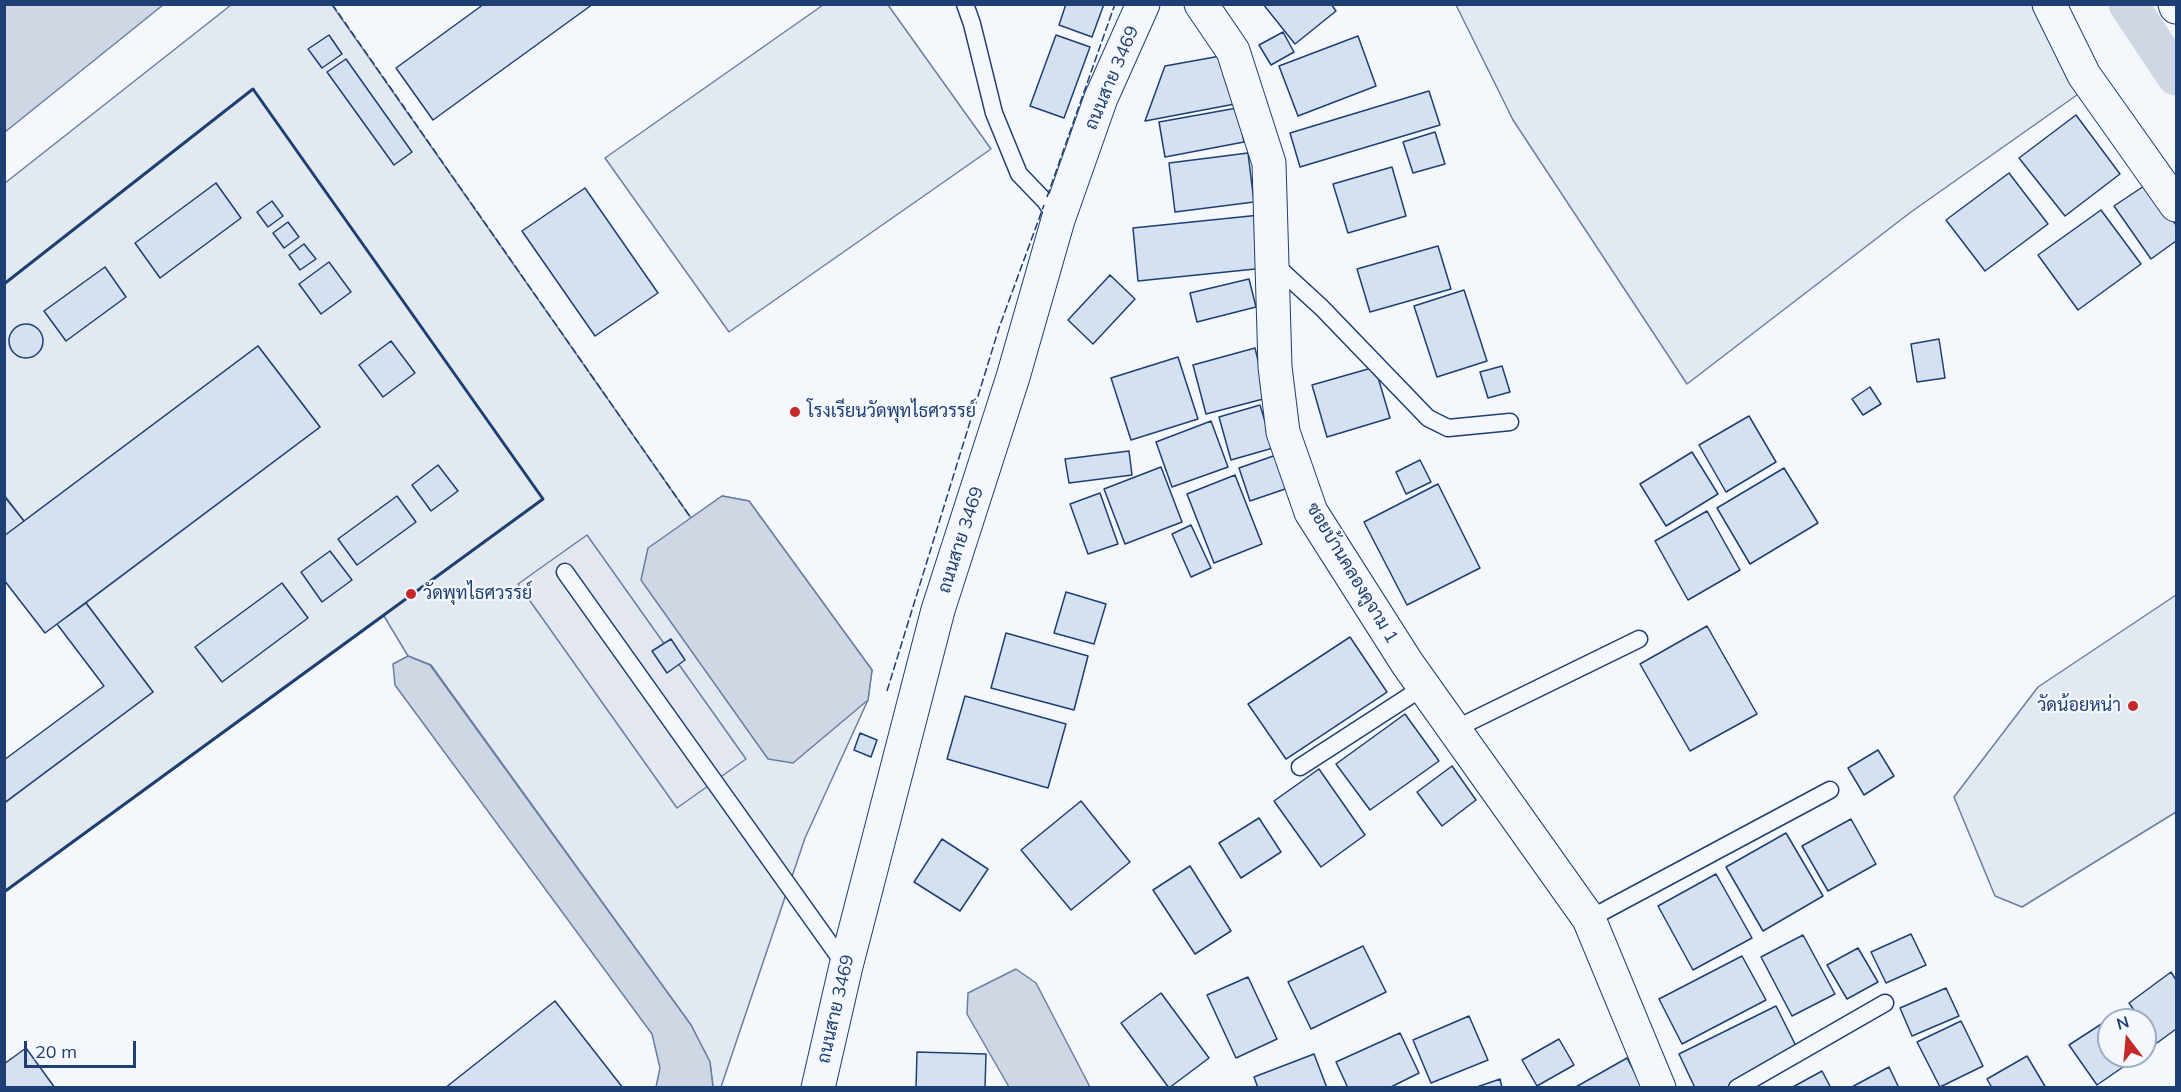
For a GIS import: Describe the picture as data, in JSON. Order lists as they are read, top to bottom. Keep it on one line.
{"streets":{"street":["ถนนสาย 3469","ซอยบ้านคลองคูจาม 1"]},"places":["โรงเรียนวัดพุทไธศวรรย์","วัดพุทไธศวรรย์","วัดน้อยหน่า"],"scale_bar":"20 m","north":"top"}
